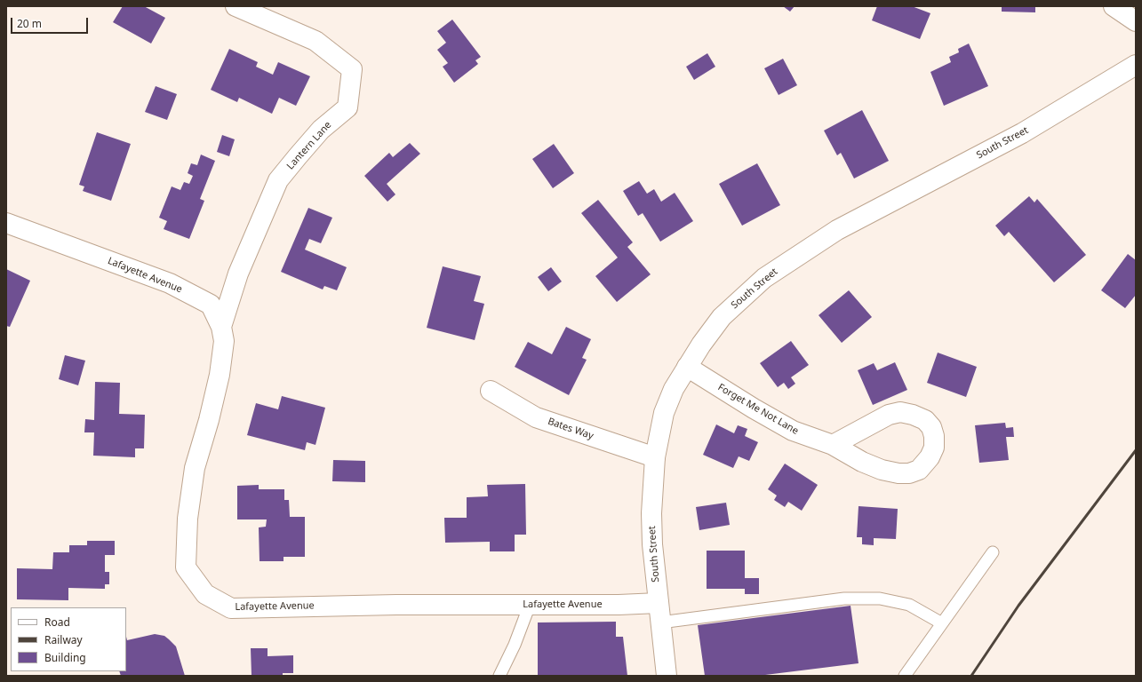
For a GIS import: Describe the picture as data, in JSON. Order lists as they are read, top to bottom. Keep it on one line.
{"streets":{"street":["South Street","Lantern Lane","Lafayette Avenue","Forget Me Not Lane","Bates Way"]},"crossings":[["South Street","Lafayette Avenue"],["South Street","Forget Me Not Lane"],["South Street","Bates Way"],["Lantern Lane","Lafayette Avenue"]],"legend":["Road","Railway","Building"],"scale_bar":"20 m"}
